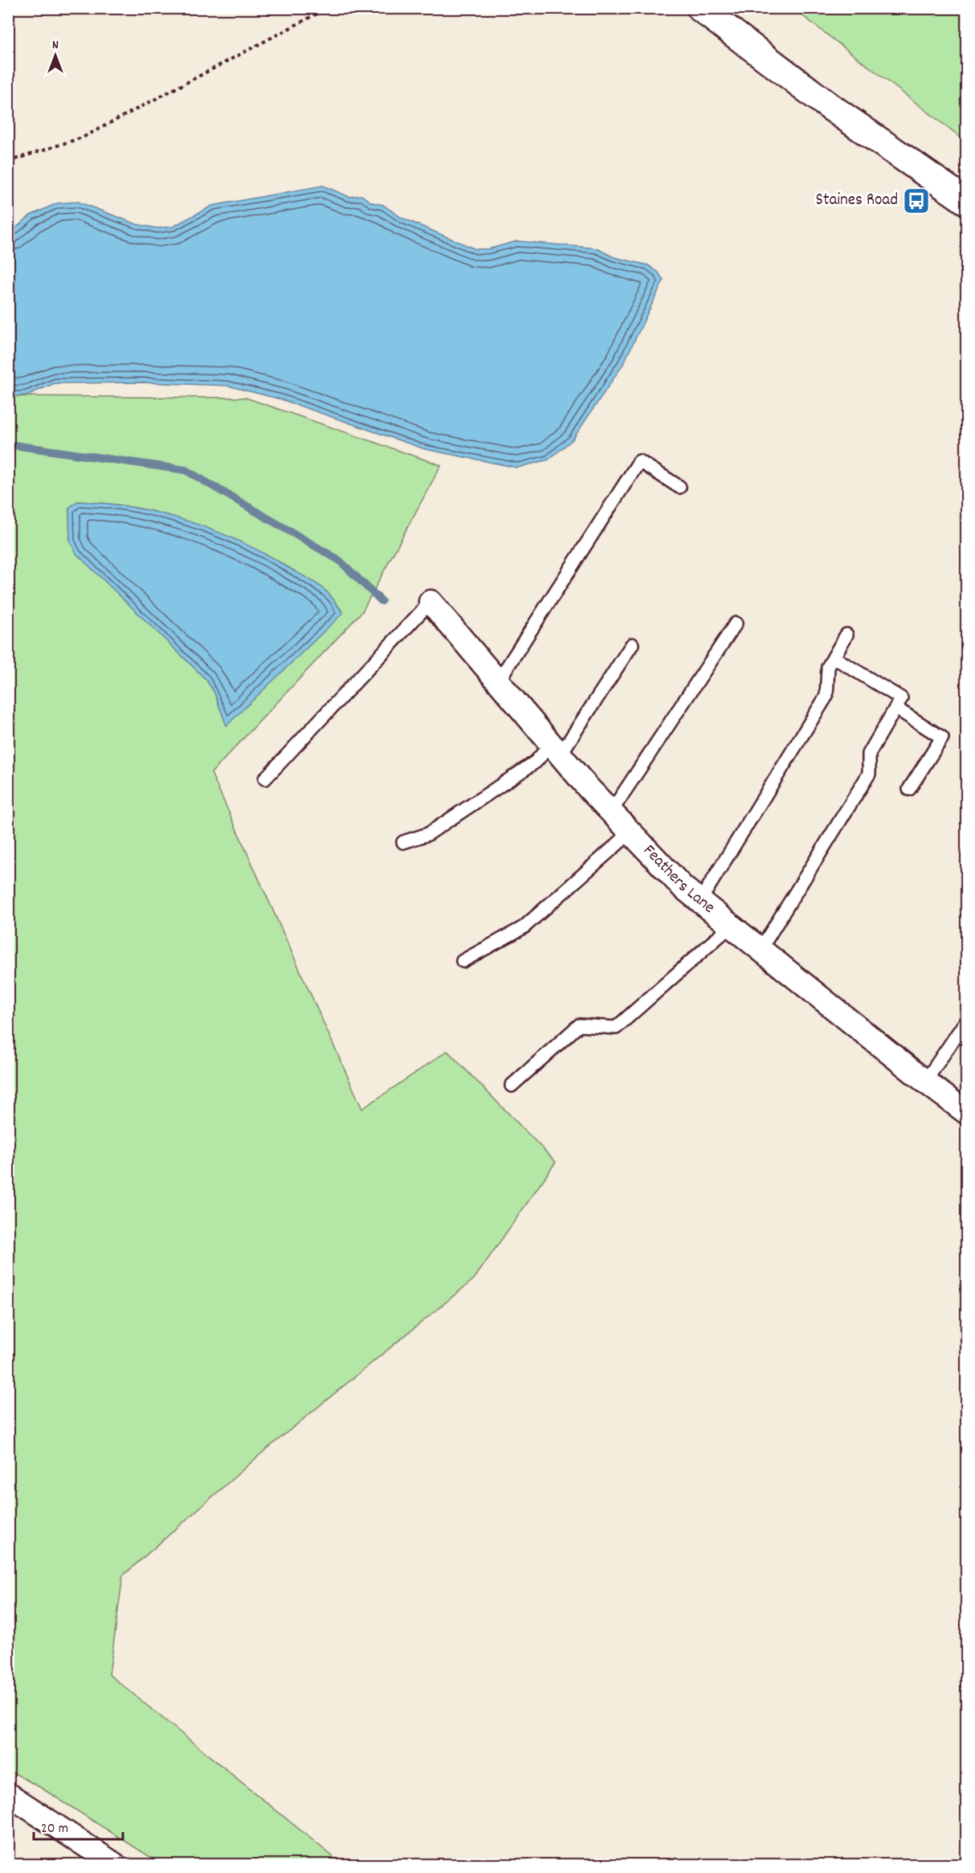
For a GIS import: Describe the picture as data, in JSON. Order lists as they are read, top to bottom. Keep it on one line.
{"streets":{"street":["Feathers Lane"]},"places":{"bus stop":["Staines Road"]},"scale_bar":"20 m","north":"top"}
